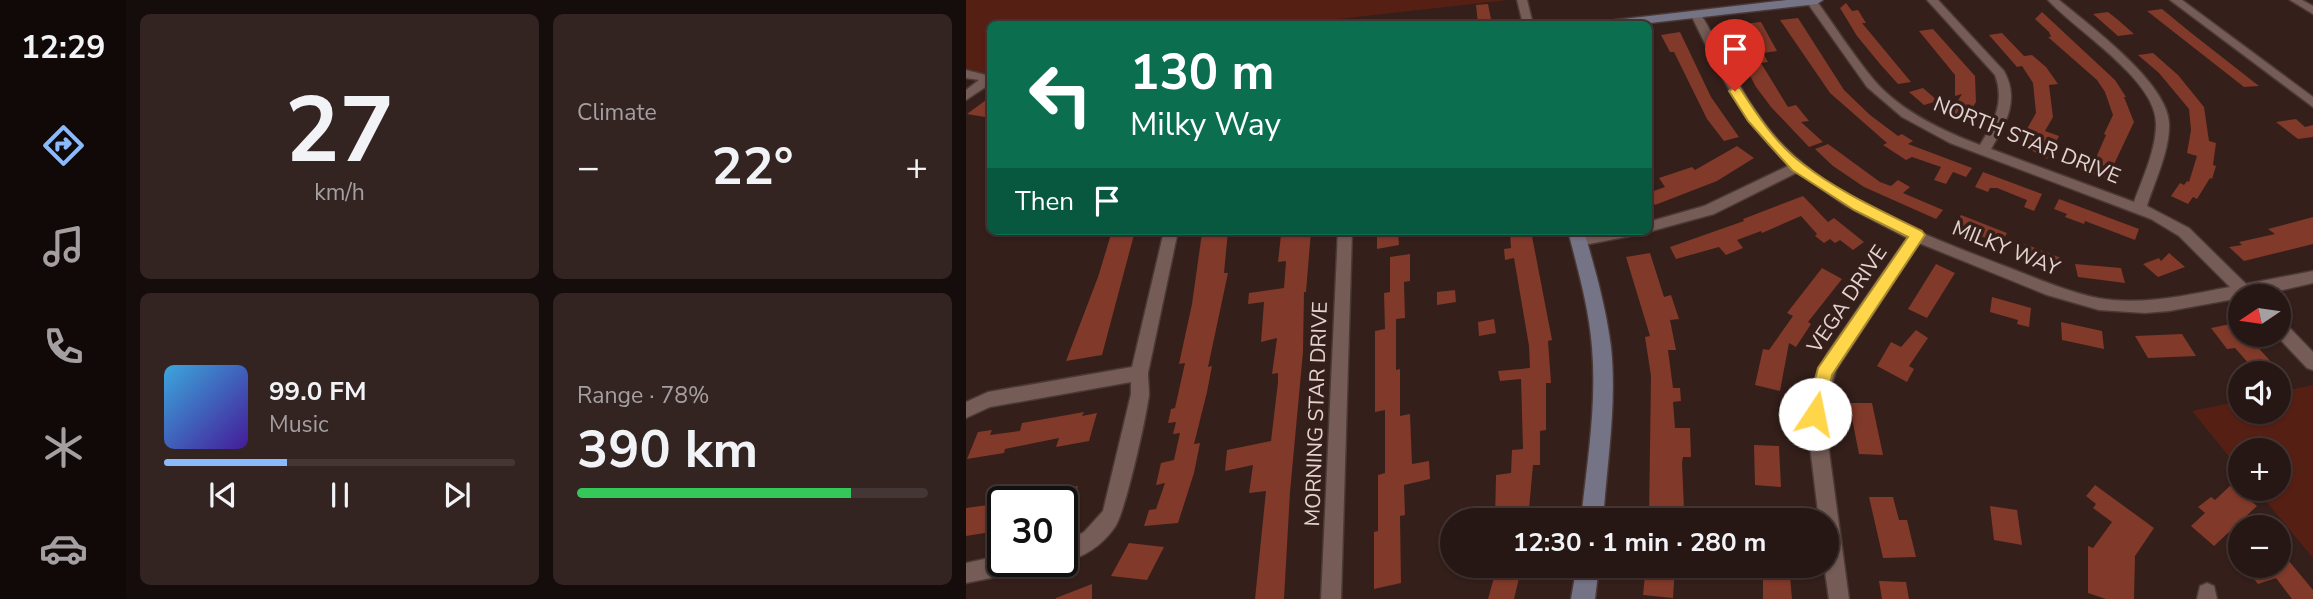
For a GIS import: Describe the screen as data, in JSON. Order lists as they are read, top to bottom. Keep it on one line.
{"streets":{"street":["NORTH STAR DRIVE","MILKY WAY","VEGA DRIVE","MORNING STAR DRIVE"]},"crossings":[["MILKY WAY","VEGA DRIVE"]],"north":"left","page":{"tabs":"12:29","tile":[["27","km/h"],"Climate",["Range · 78%","390 km"]],"turn":["130 m","Milky Way"],"heat":["−","22°","+"],"then":"Then","map_buttons":["+","−"],"song":["99.0 FM","Music"],"limit":"30","trip":"12:30 · 1 min · 280 m"}}
